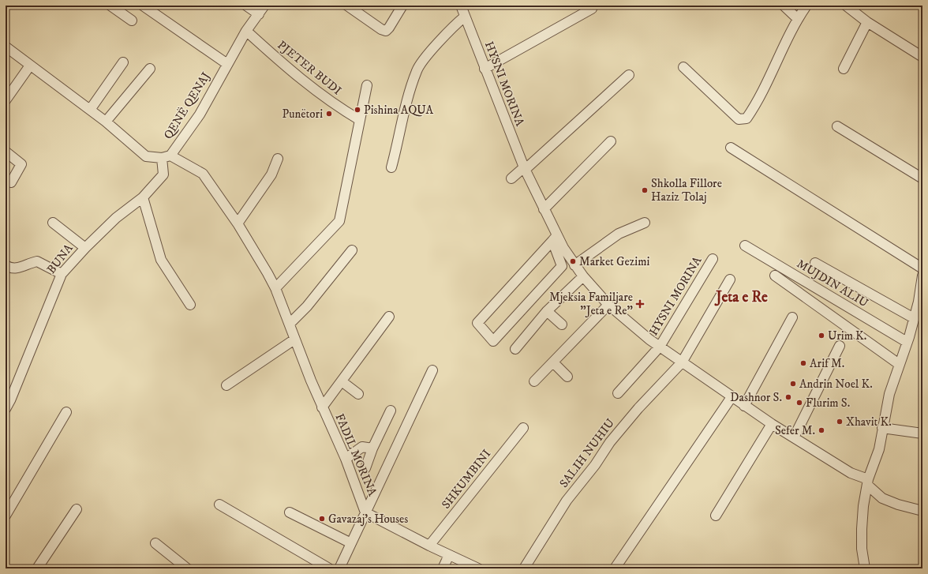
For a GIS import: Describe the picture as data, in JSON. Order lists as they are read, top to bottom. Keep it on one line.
{"streets":{"street":["PJETER BUDI","HYSNI MORINA","QENË QENAJ","BUNA","MUJDIN ALIU","SALIH NUHIU","FADIL MORINA","SHKUMBINI"]},"crossings":[["PJETER BUDI","QENË QENAJ"],["HYSNI MORINA","SALIH NUHIU"],["QENË QENAJ","BUNA"],["QENË QENAJ","FADIL MORINA"],["BUNA","FADIL MORINA"]],"districts":["Jeta e Re"],"places":{"other":["Pishina AQUA","Punëtori","Shkolla Fillore Haziz Tolaj","Market Gezimi","Urim K.","Arif M.","Andrin Noel K.","Dashnor S.","Flurim S.","Xhavit K.","Sefer M.","Gavazaj's Houses"],"health":["Mjeksia Familjare \"Jeta e Re\""]}}
